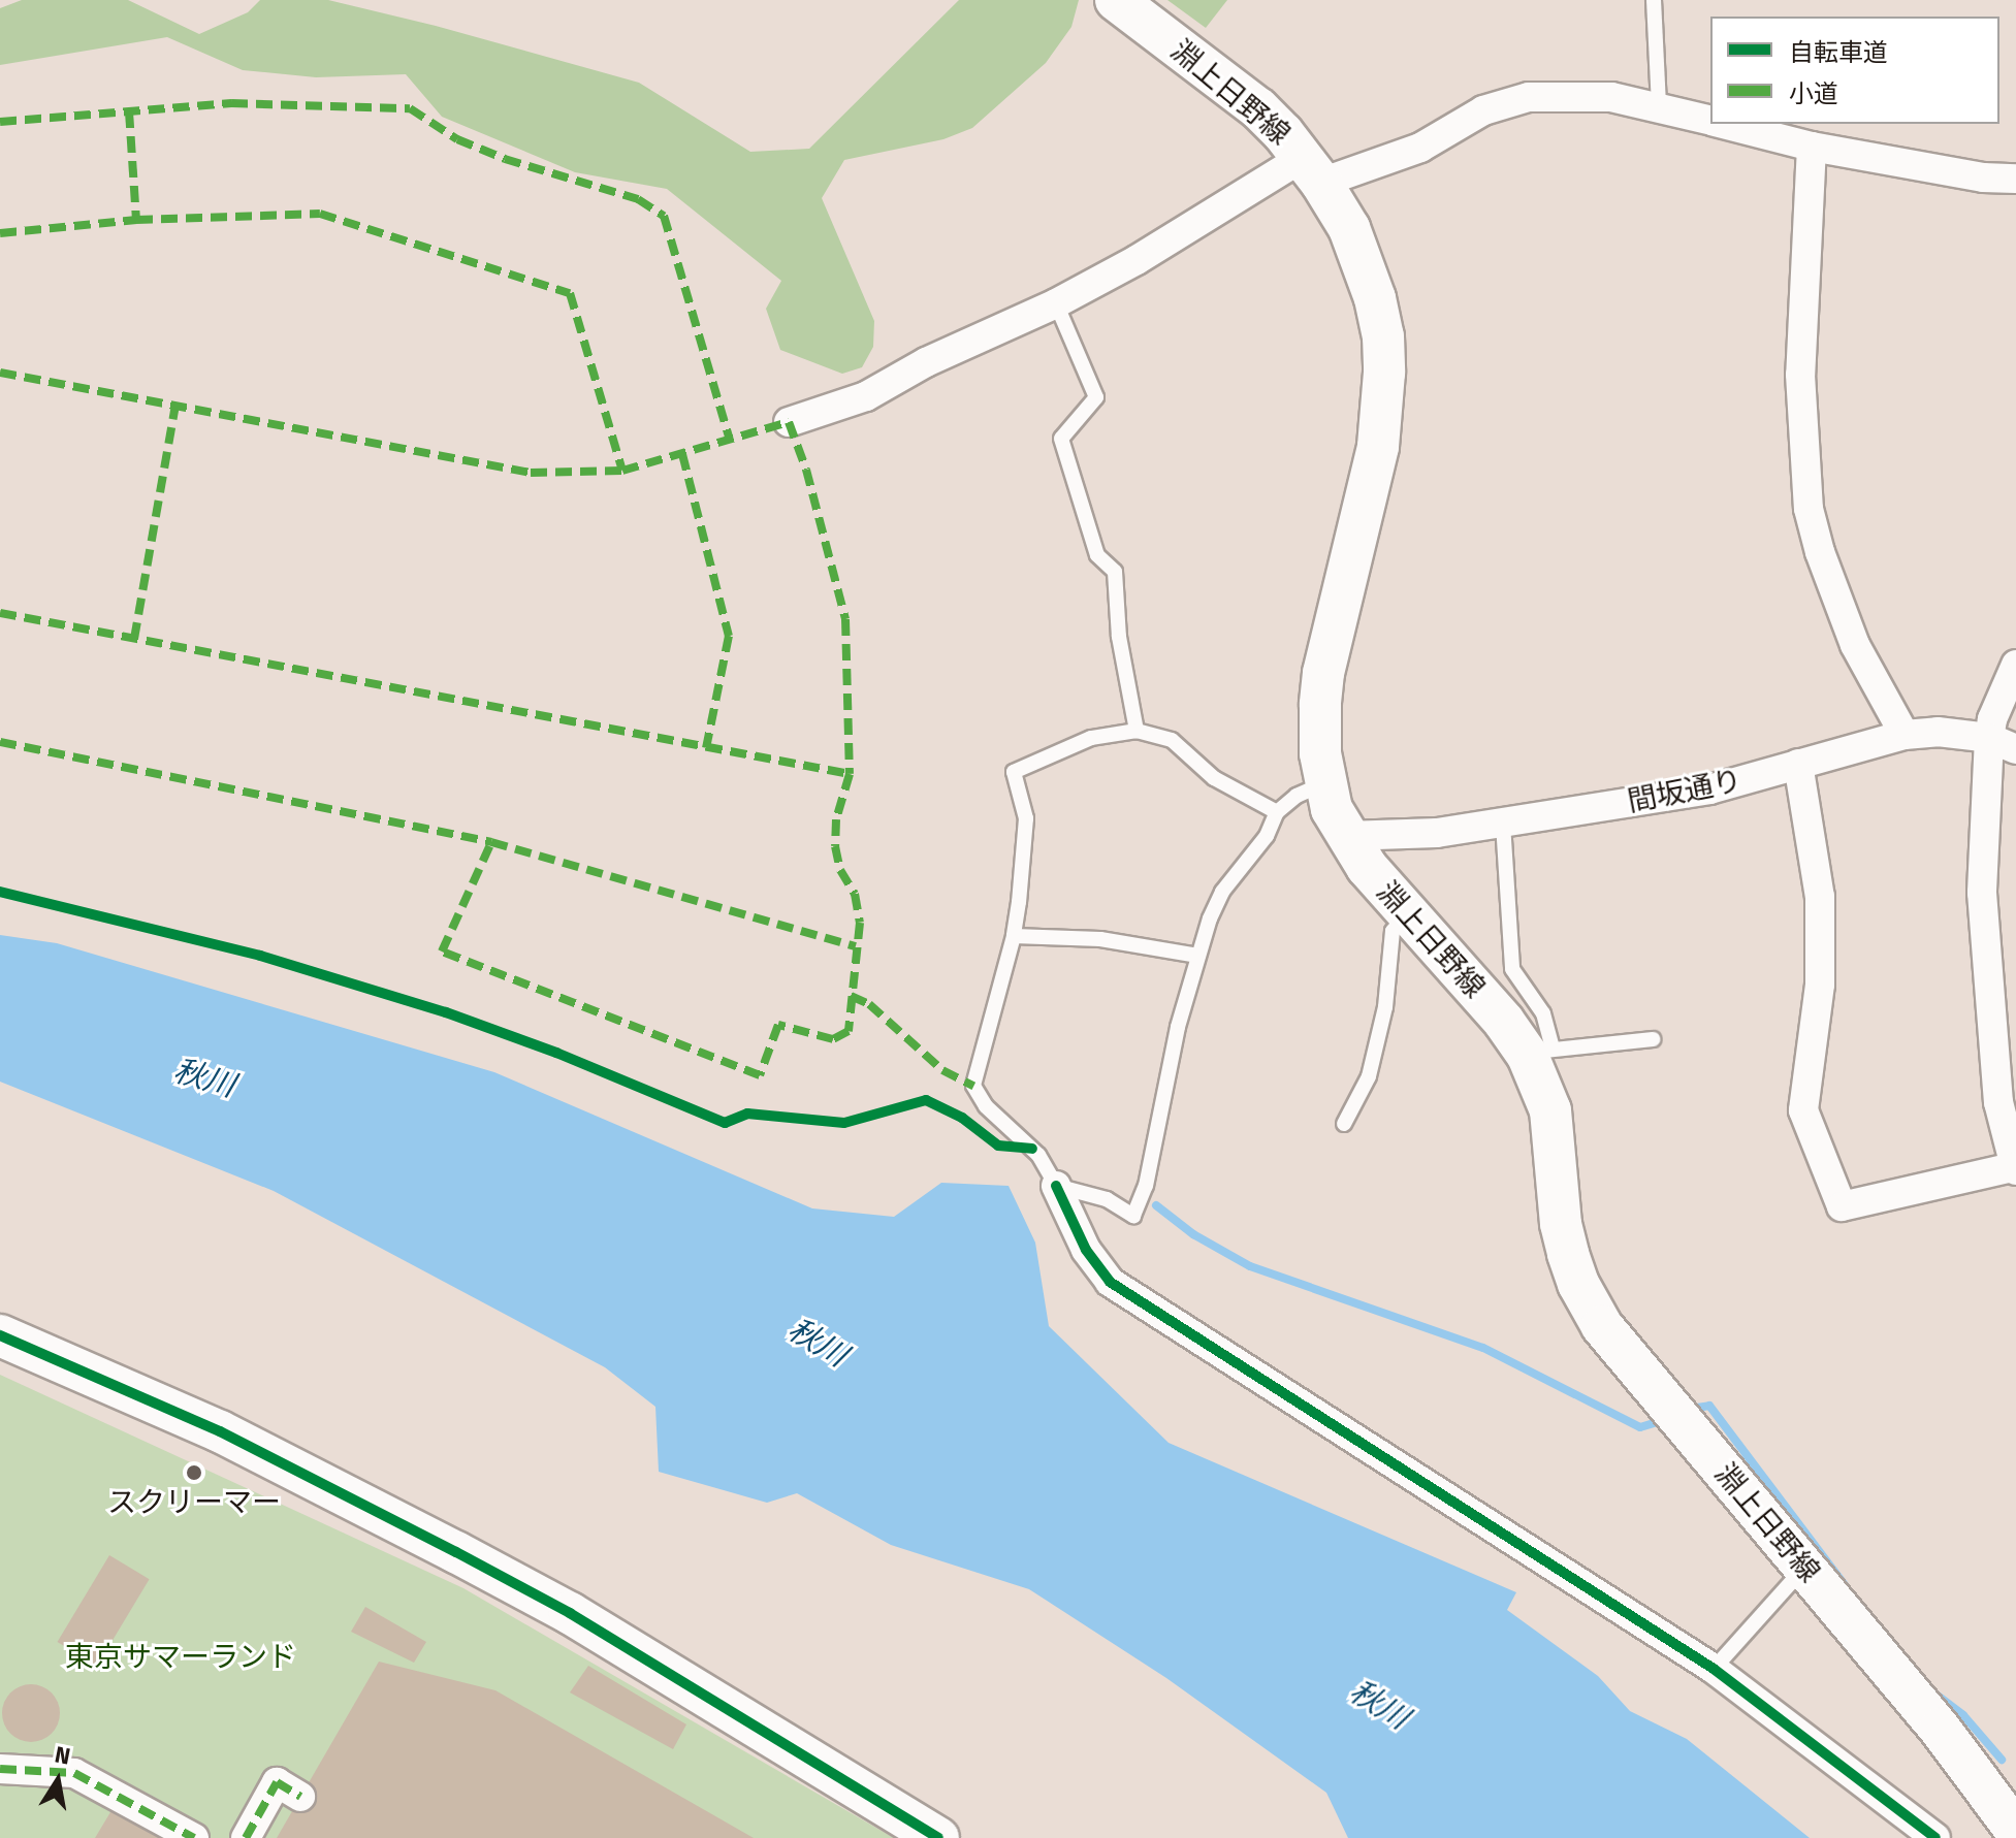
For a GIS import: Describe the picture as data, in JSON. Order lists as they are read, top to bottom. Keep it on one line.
{"streets":{"main road":["淵上日野線"],"street":["間坂通り"]},"crossings":[["淵上日野線","間坂通り"]],"water":["秋川"],"parks":["東京サマーランド"],"places":["スクリーマー"],"legend":["自転車道","小道"],"north":"top"}
